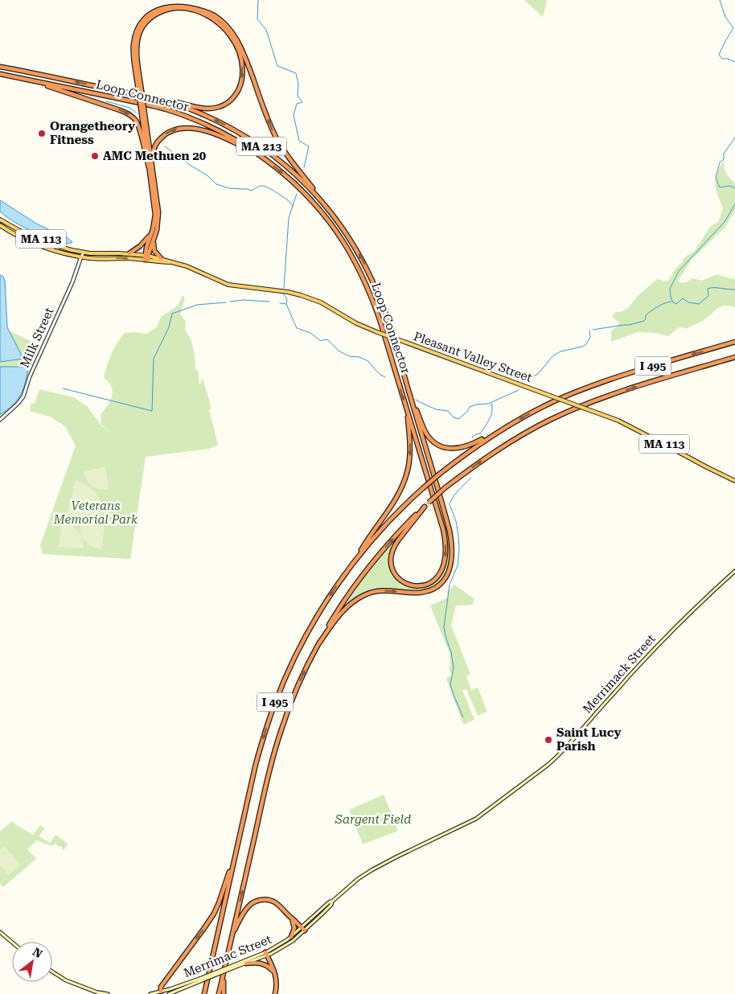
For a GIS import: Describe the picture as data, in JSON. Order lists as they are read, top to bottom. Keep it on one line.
{"streets":{"highway":["Loop Connector","MA 213","I 495"],"main road":["MA 113","Pleasant Valley Street","Merrimack Street","Merrimac Street"],"street":["Milk Street"]},"crossings":[["Milk Street","Pleasant Valley Street"],["Merrimack Street","Merrimac Street"]],"parks":["Veterans Memorial Park","Sargent Field"],"places":["Orangetheory Fitness","AMC Methuen 20","Saint Lucy Parish"],"north":"top right"}
